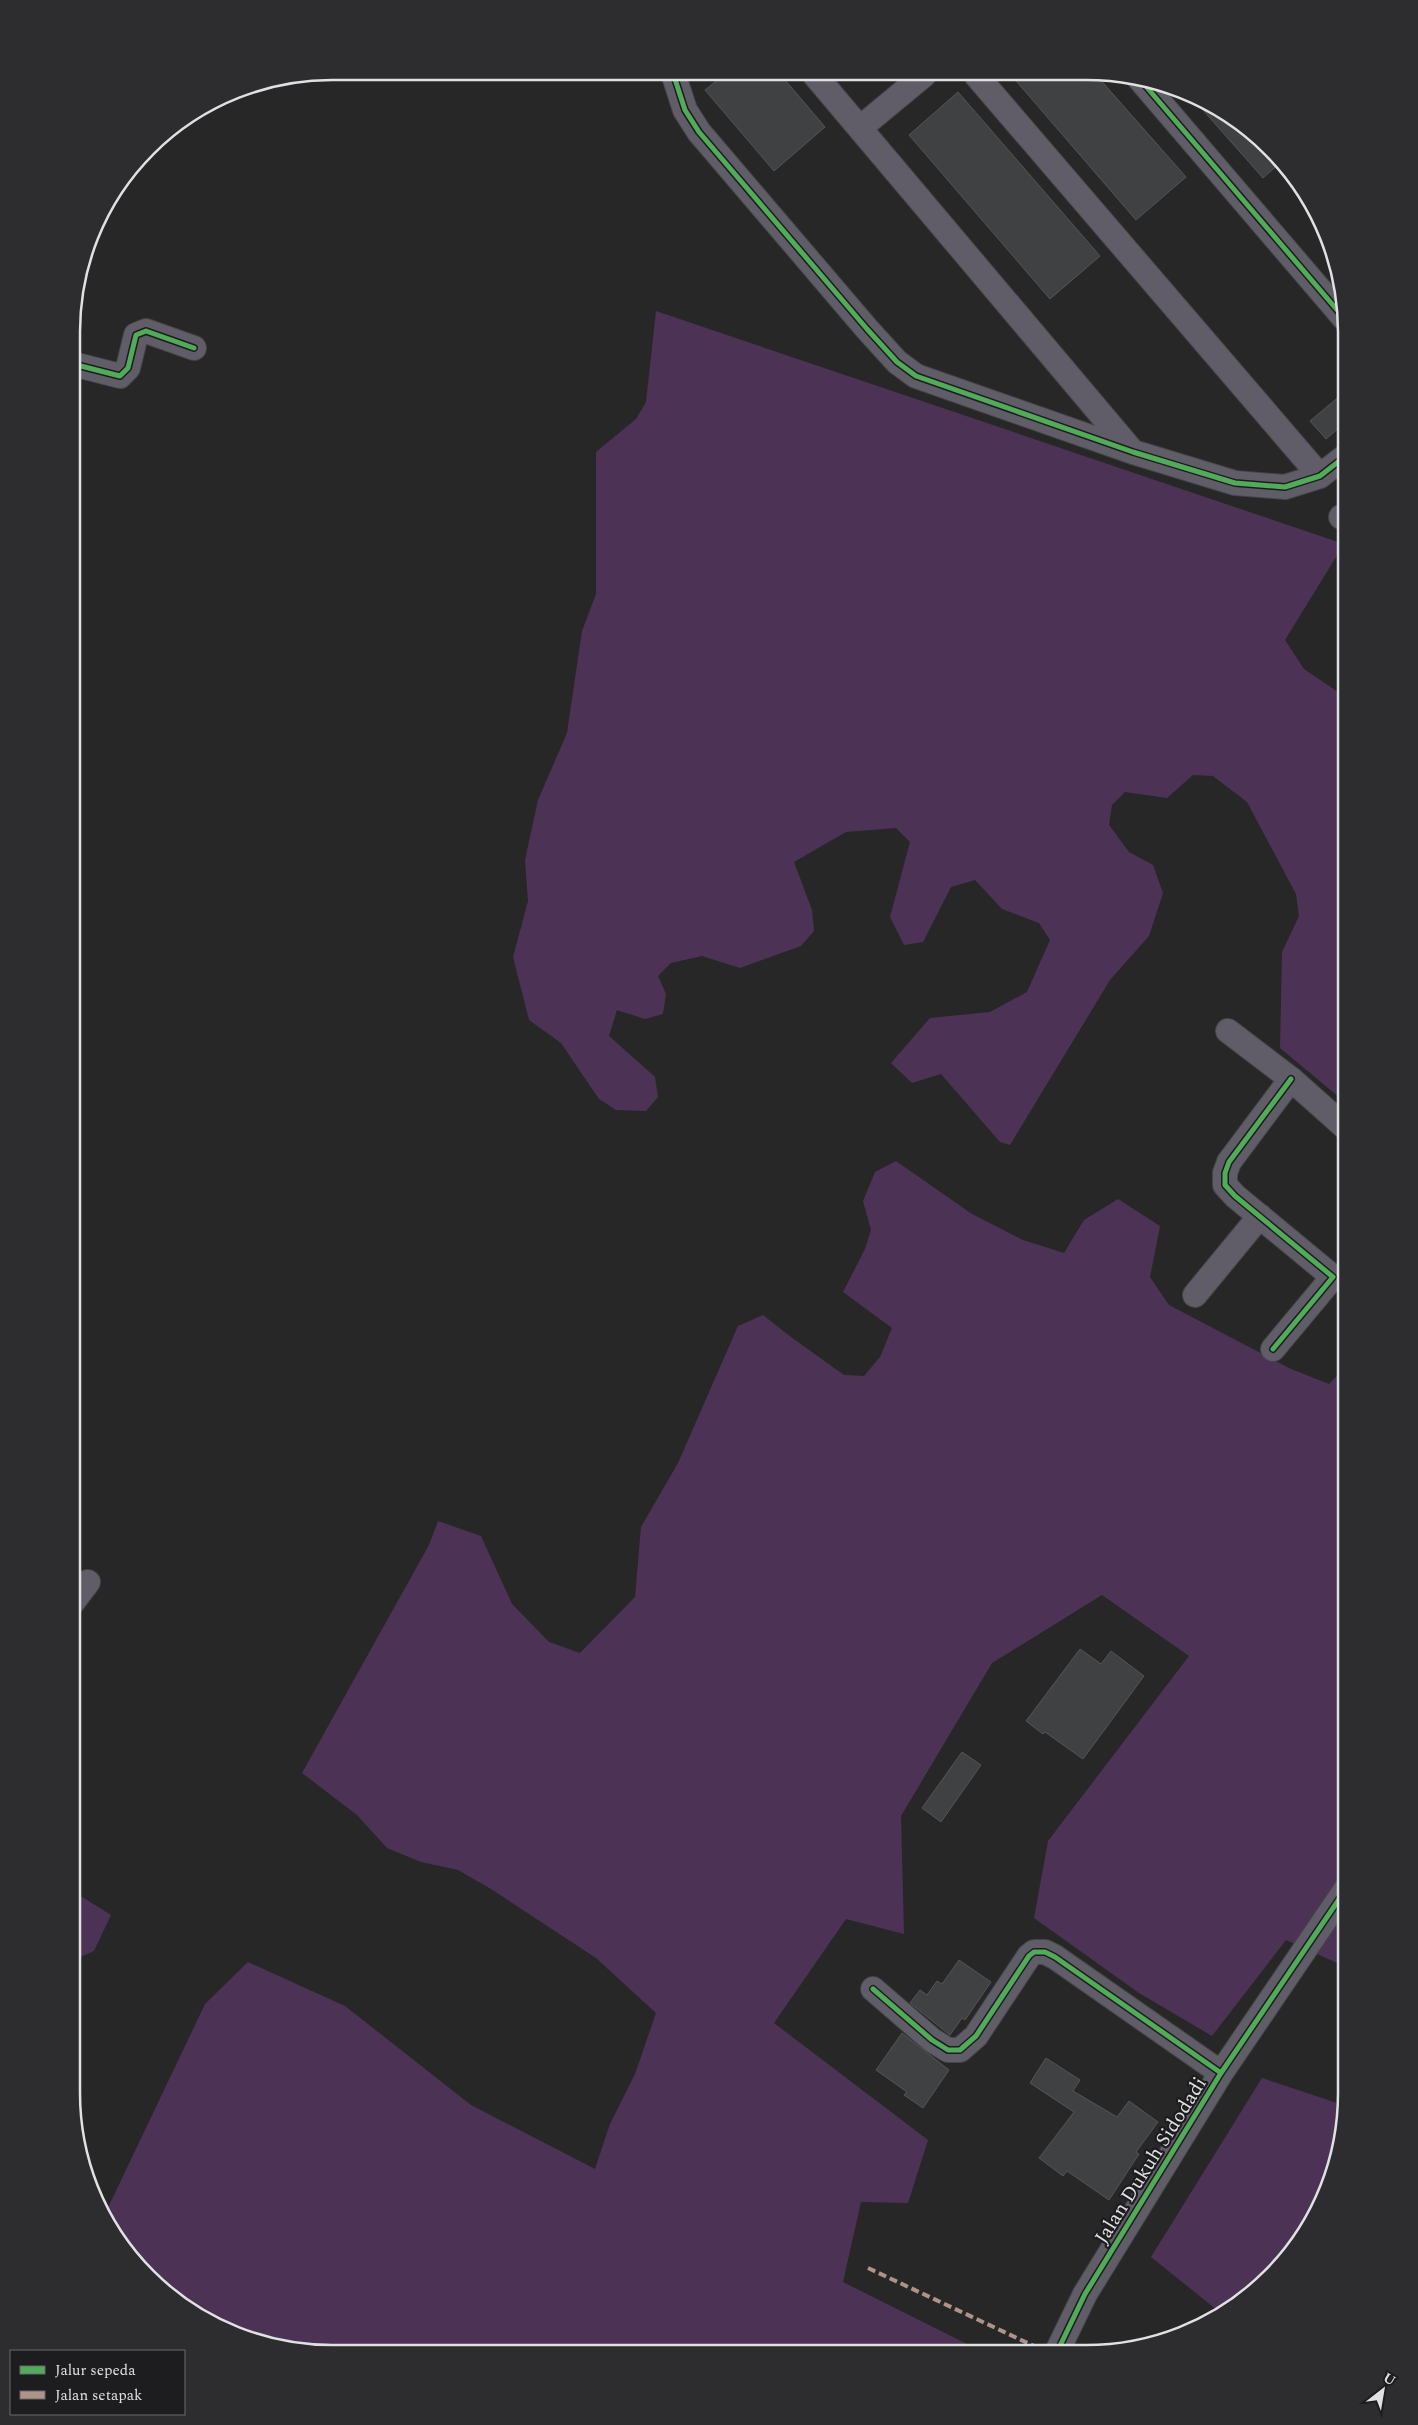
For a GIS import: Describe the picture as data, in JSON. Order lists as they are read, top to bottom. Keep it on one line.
{"streets":{"street":["Jalan Dukuh Sidodadi"]},"legend":["Jalur sepeda","Jalan setapak"],"north":"top right"}
